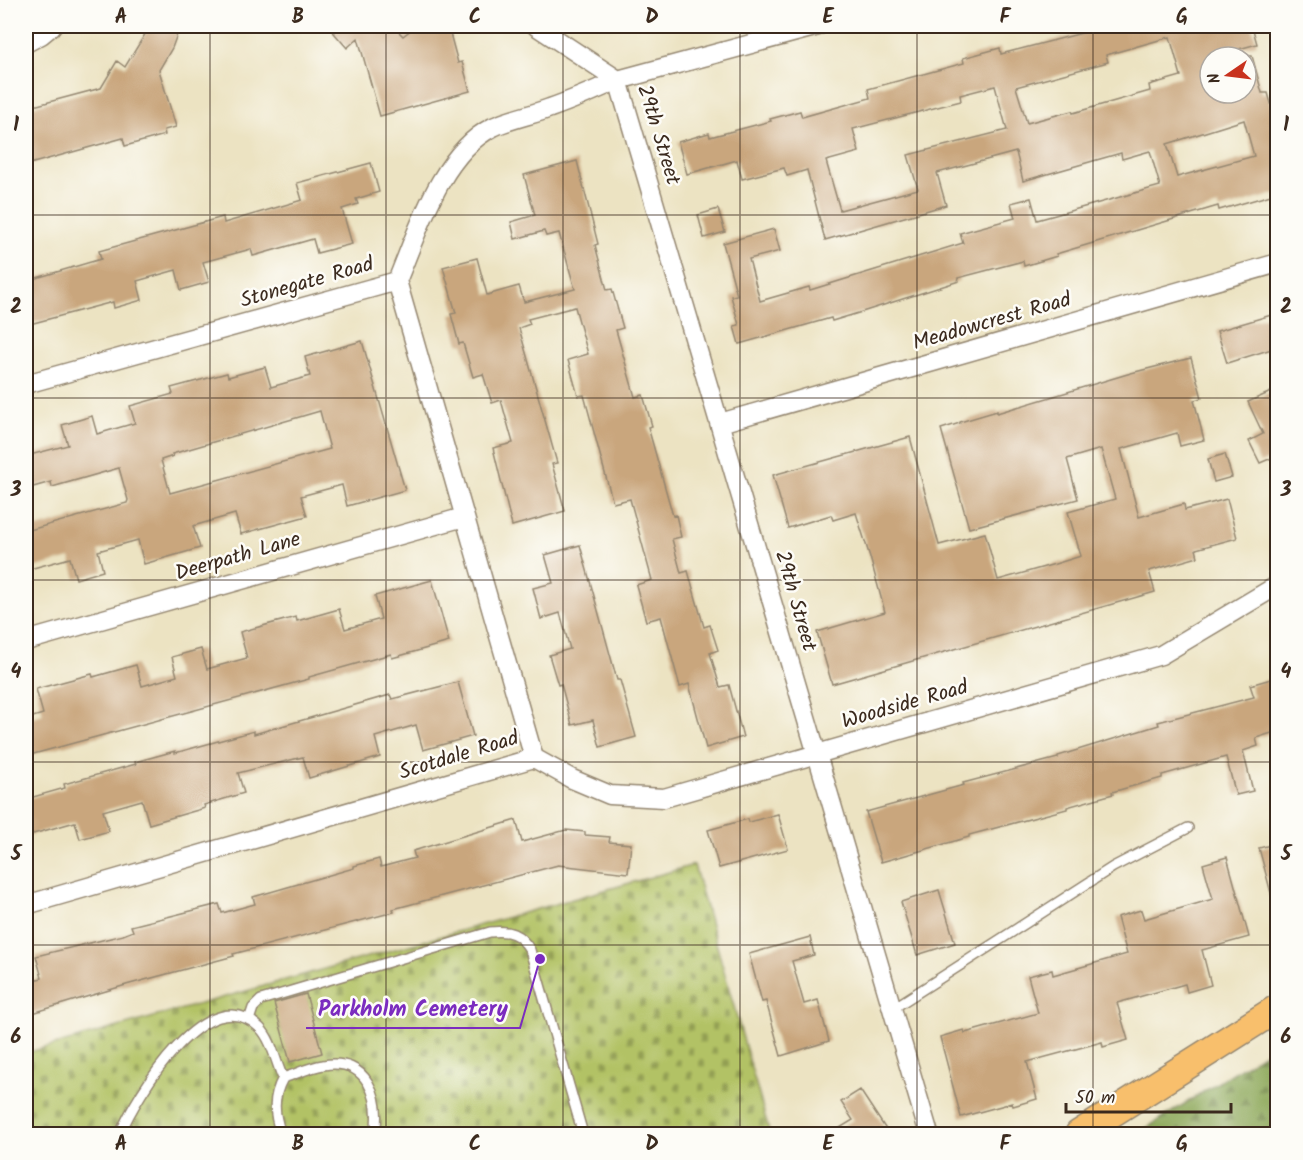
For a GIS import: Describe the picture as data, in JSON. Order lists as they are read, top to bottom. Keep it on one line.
{"streets":{"street":["29th Street","Stonegate Road","Meadowcrest Road","Deerpath Lane","Woodside Road","Scotdale Road"]},"crossings":[["29th Street","Stonegate Road"],["29th Street","Meadowcrest Road"],["29th Street","Woodside Road"],["Stonegate Road","Scotdale Road"],["Deerpath Lane","Scotdale Road"],["Woodside Road","Scotdale Road"]],"places":["Parkholm Cemetery"],"scale_bar":"50 m","north":"left","grid":{"columns":["A","B","C","D","E","F","G"],"rows":["1","2","3","4","5","6"]}}
